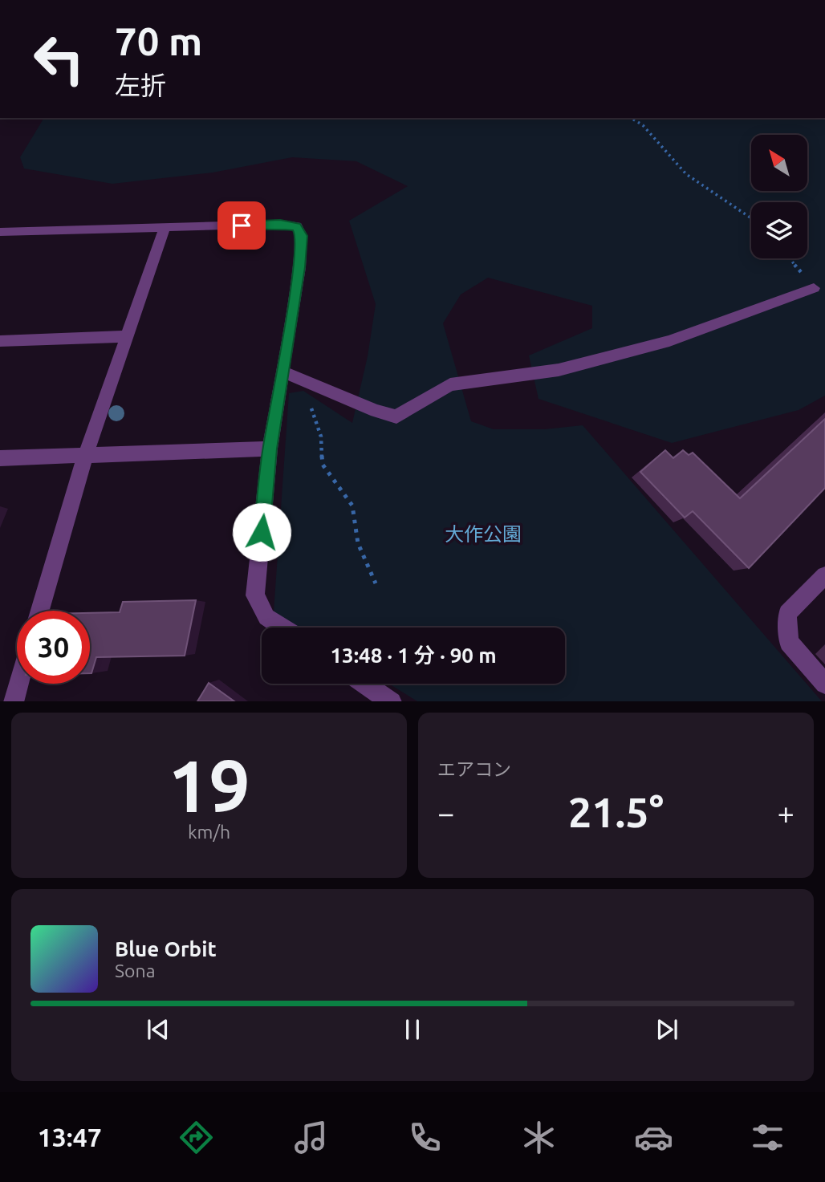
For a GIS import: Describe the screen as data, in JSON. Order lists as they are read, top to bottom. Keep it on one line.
{"parks":["大作公園"],"north":"top left","page":{"turn":["70 m","左折"],"limit":"30","trip":"13:48 · 1 分 · 90 m","tile":[["19","km/h"],"エアコン"],"heat":["−","21.5°","+"],"song":["Blue Orbit","Sona"],"tabs":"13:47"}}
